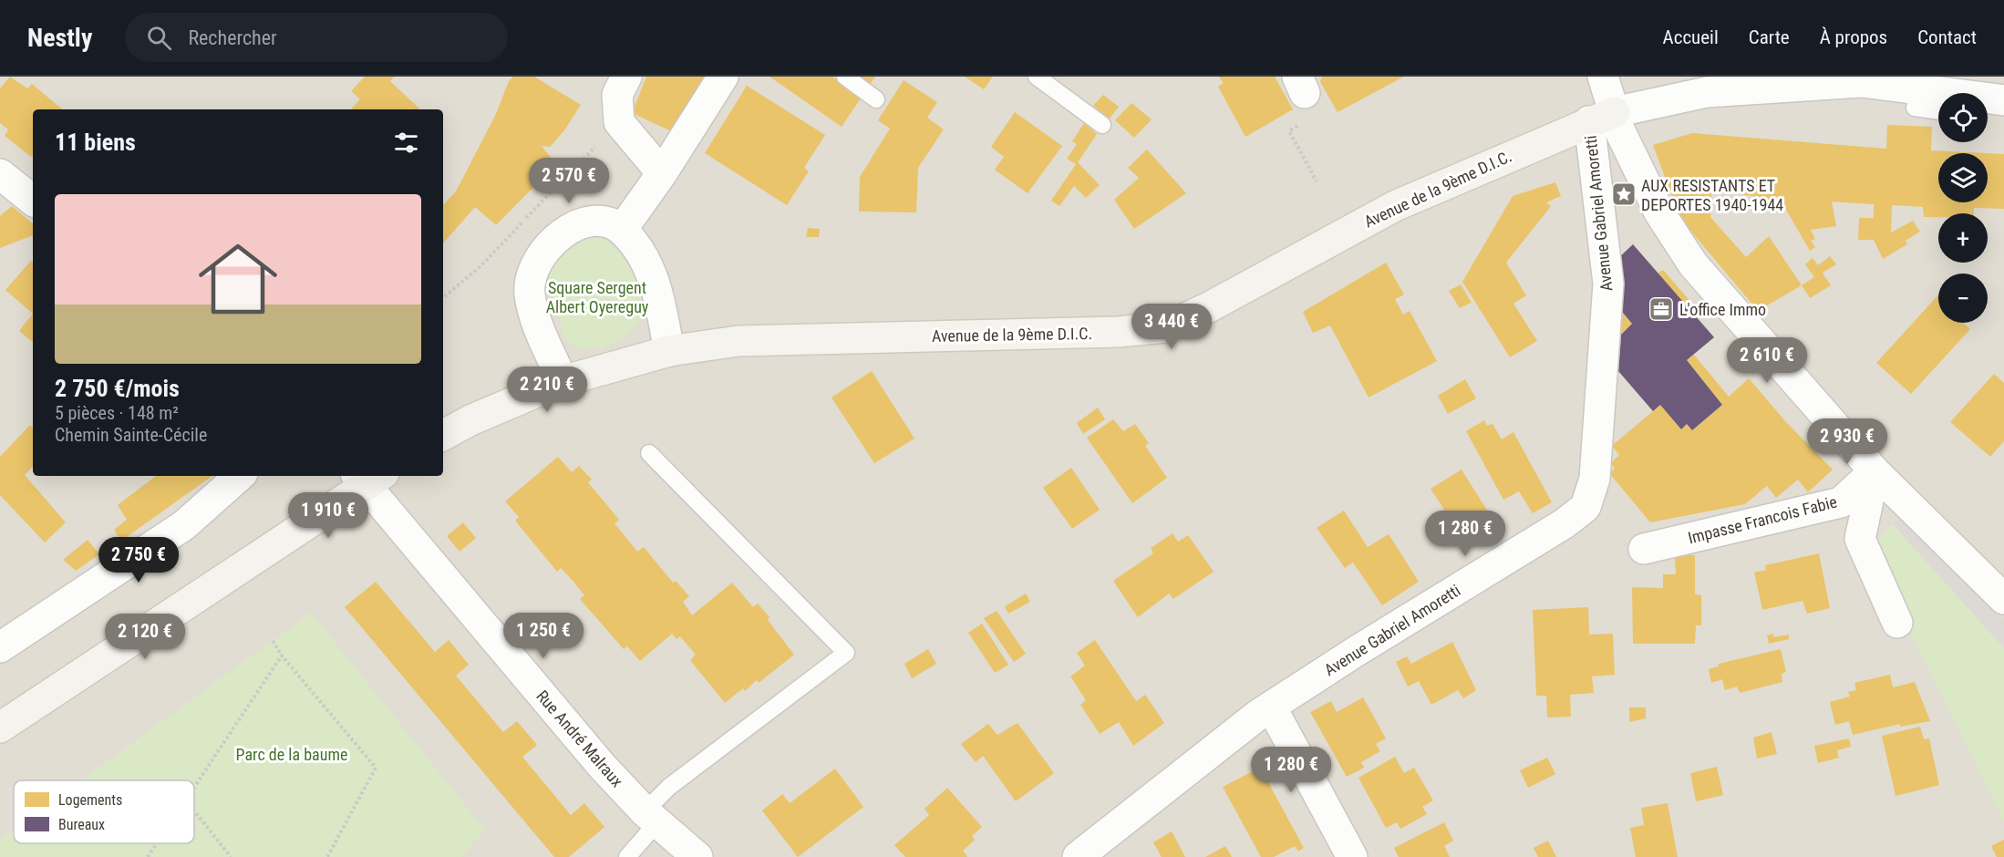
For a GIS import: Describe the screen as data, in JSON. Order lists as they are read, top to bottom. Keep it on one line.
{"streets":{"main road":["Avenue de la 9ème D.I.C."],"street":["Avenue Gabriel Amoretti","Impasse Francois Fabie","Rue André Malraux"]},"crossings":[["Avenue de la 9ème D.I.C.","Avenue Gabriel Amoretti"]],"parks":["Square Sergent Albert Oyereguy","Parc de la baume"],"places":{"place":["AUX RESISTANTS ET DEPORTES 1940-1944"],"office":["L'office Immo"]},"legend":["Logements","Bureaux"],"page":{"header":"Nestly","search":"Rechercher","nav":["Accueil","Carte","À propos","Contact"],"map_buttons":["+","−"],"heading":"11 biens","price":["2 570 €","3 440 €","2 610 €","2 210 €","2 930 €","1 910 €","1 280 €","2 750 €","1 250 €","2 120 €","1 280 €"],"list":[{"name":"2 750 €/mois","note":"5 pièces · 148 m² · Chemin Sainte-Cécile"}]}}
